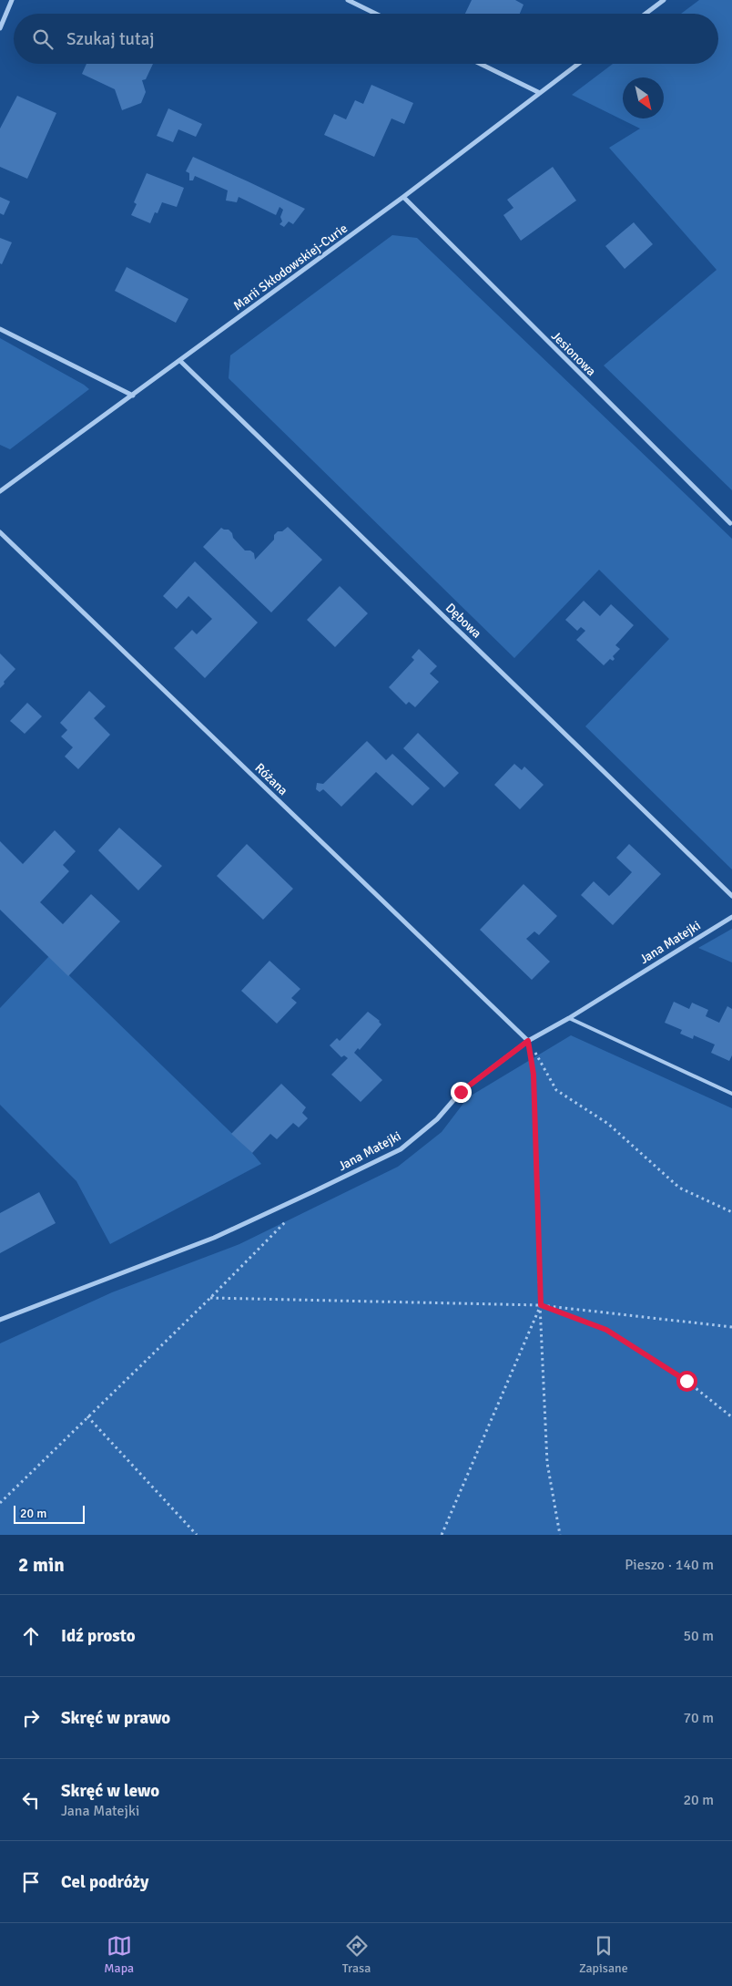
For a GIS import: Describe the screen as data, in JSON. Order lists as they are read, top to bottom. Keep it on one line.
{"streets":{"street":["Marii Skłodowskiej-Curie","Jesionowa","Dębowa","Różana","Jana Matejki"]},"crossings":[["Marii Skłodowskiej-Curie","Jesionowa"],["Marii Skłodowskiej-Curie","Dębowa"],["Różana","Jana Matejki"]],"scale_bar":"20 m","north":"bottom right","page":{"search":"Szukaj tutaj","scale":"20 m","heading":["2 min","Pieszo · 140 m"],"list":[["Idź prosto","50 m"],["Skręć w prawo","70 m"],["Skręć w lewo","Jana Matejki","20 m"],"Cel podróży"],"nav":["Mapa","Trasa","Zapisane"]}}
